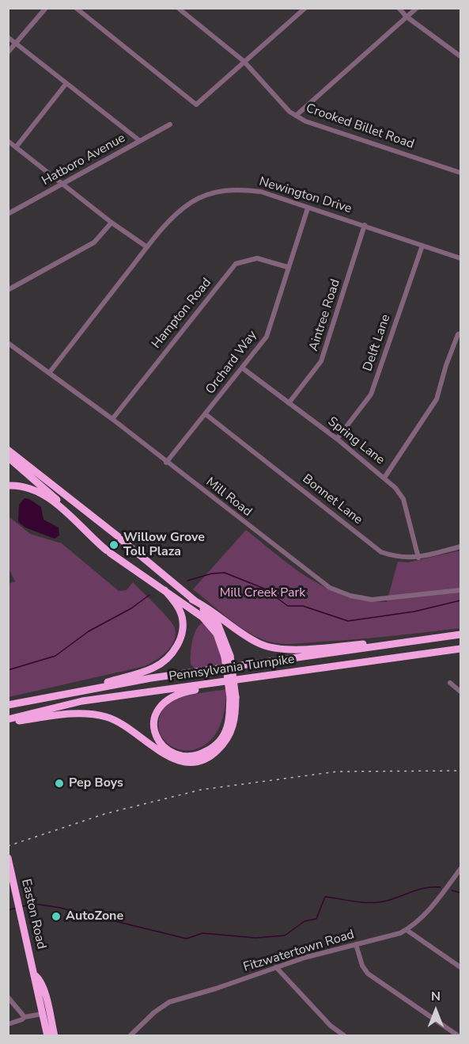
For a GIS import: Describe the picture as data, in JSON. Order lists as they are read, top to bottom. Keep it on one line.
{"streets":{"highway":["Pennsylvania Turnpike","Easton Road"],"street":["Crooked Billet Road","Hatboro Avenue","Newington Drive","Hampton Road","Aintree Road","Delft Lane","Orchard Way","Spring Lane","Mill Road","Bonnet Lane","Fitzwatertown Road"]},"crossings":[["Newington Drive","Aintree Road"],["Newington Drive","Delft Lane"],["Newington Drive","Orchard Way"],["Newington Drive","Mill Road"],["Hampton Road","Orchard Way"],["Hampton Road","Mill Road"],["Aintree Road","Spring Lane"],["Delft Lane","Spring Lane"],["Orchard Way","Spring Lane"],["Orchard Way","Mill Road"],["Orchard Way","Bonnet Lane"],["Spring Lane","Bonnet Lane"]],"parks":["Mill Creek Park"],"places":["Willow Grove Toll Plaza","Pep Boys","AutoZone"],"north":"top"}
